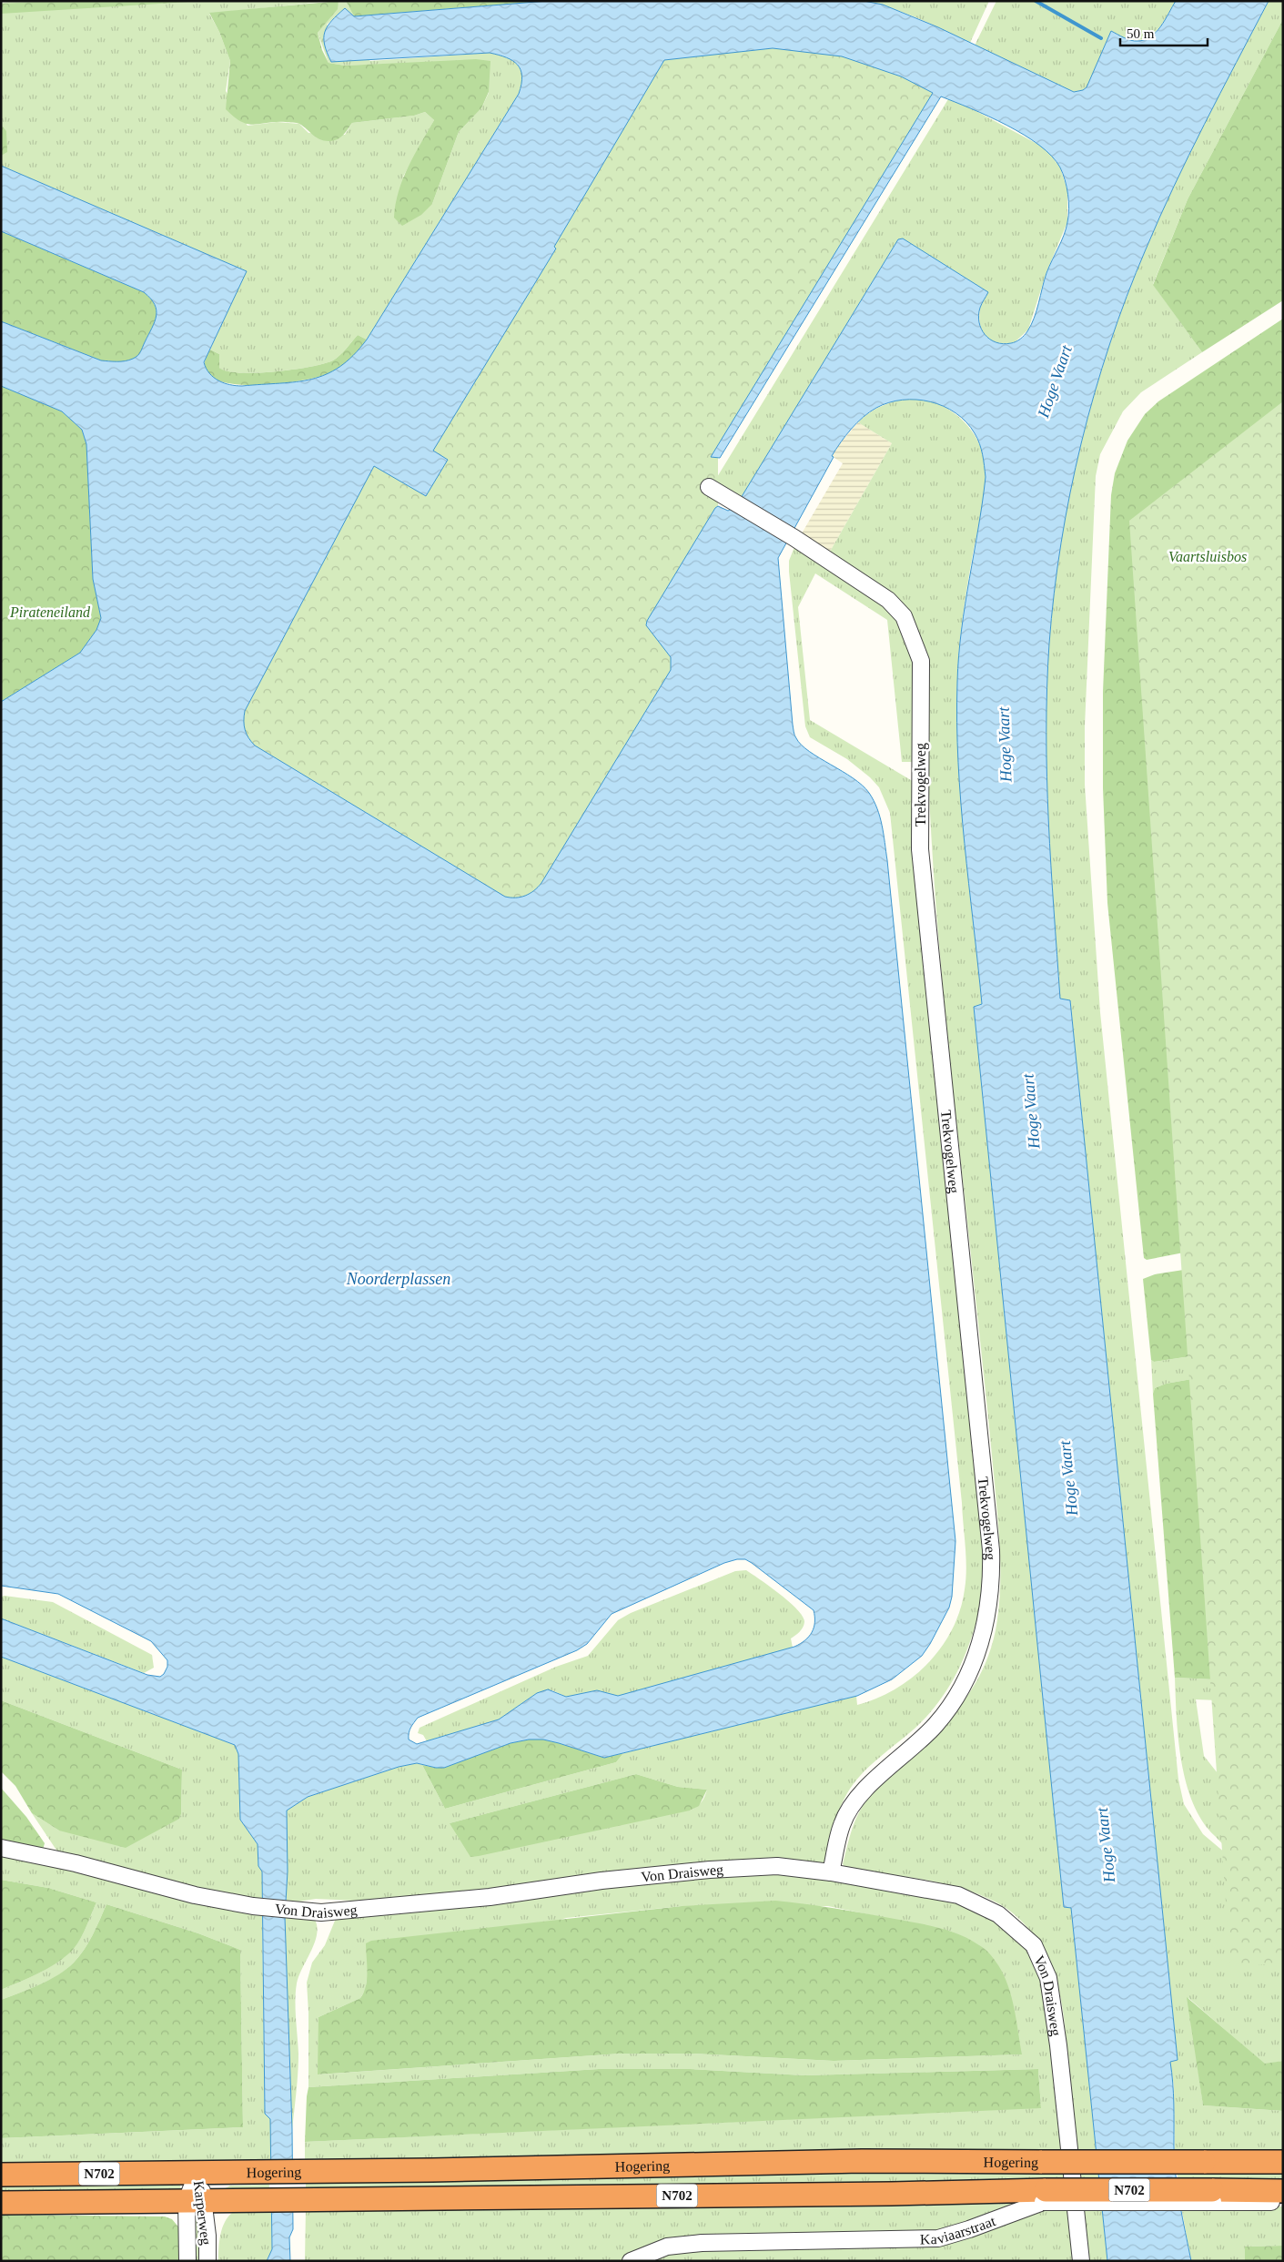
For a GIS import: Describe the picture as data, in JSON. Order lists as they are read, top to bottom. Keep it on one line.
{"streets":{"highway":["Hogering","N702"],"street":["Trekvogelweg","Von Draisweg","Karperweg","Kaviaarstraat"]},"crossings":[["Trekvogelweg","Von Draisweg"],["Hogering","Karperweg"],["Hogering","Kaviaarstraat"]],"water":["Hoge Vaart","Noorderplassen"],"parks":["Vaartsluisbos","Pirateneiland"],"scale_bar":"50 m"}
